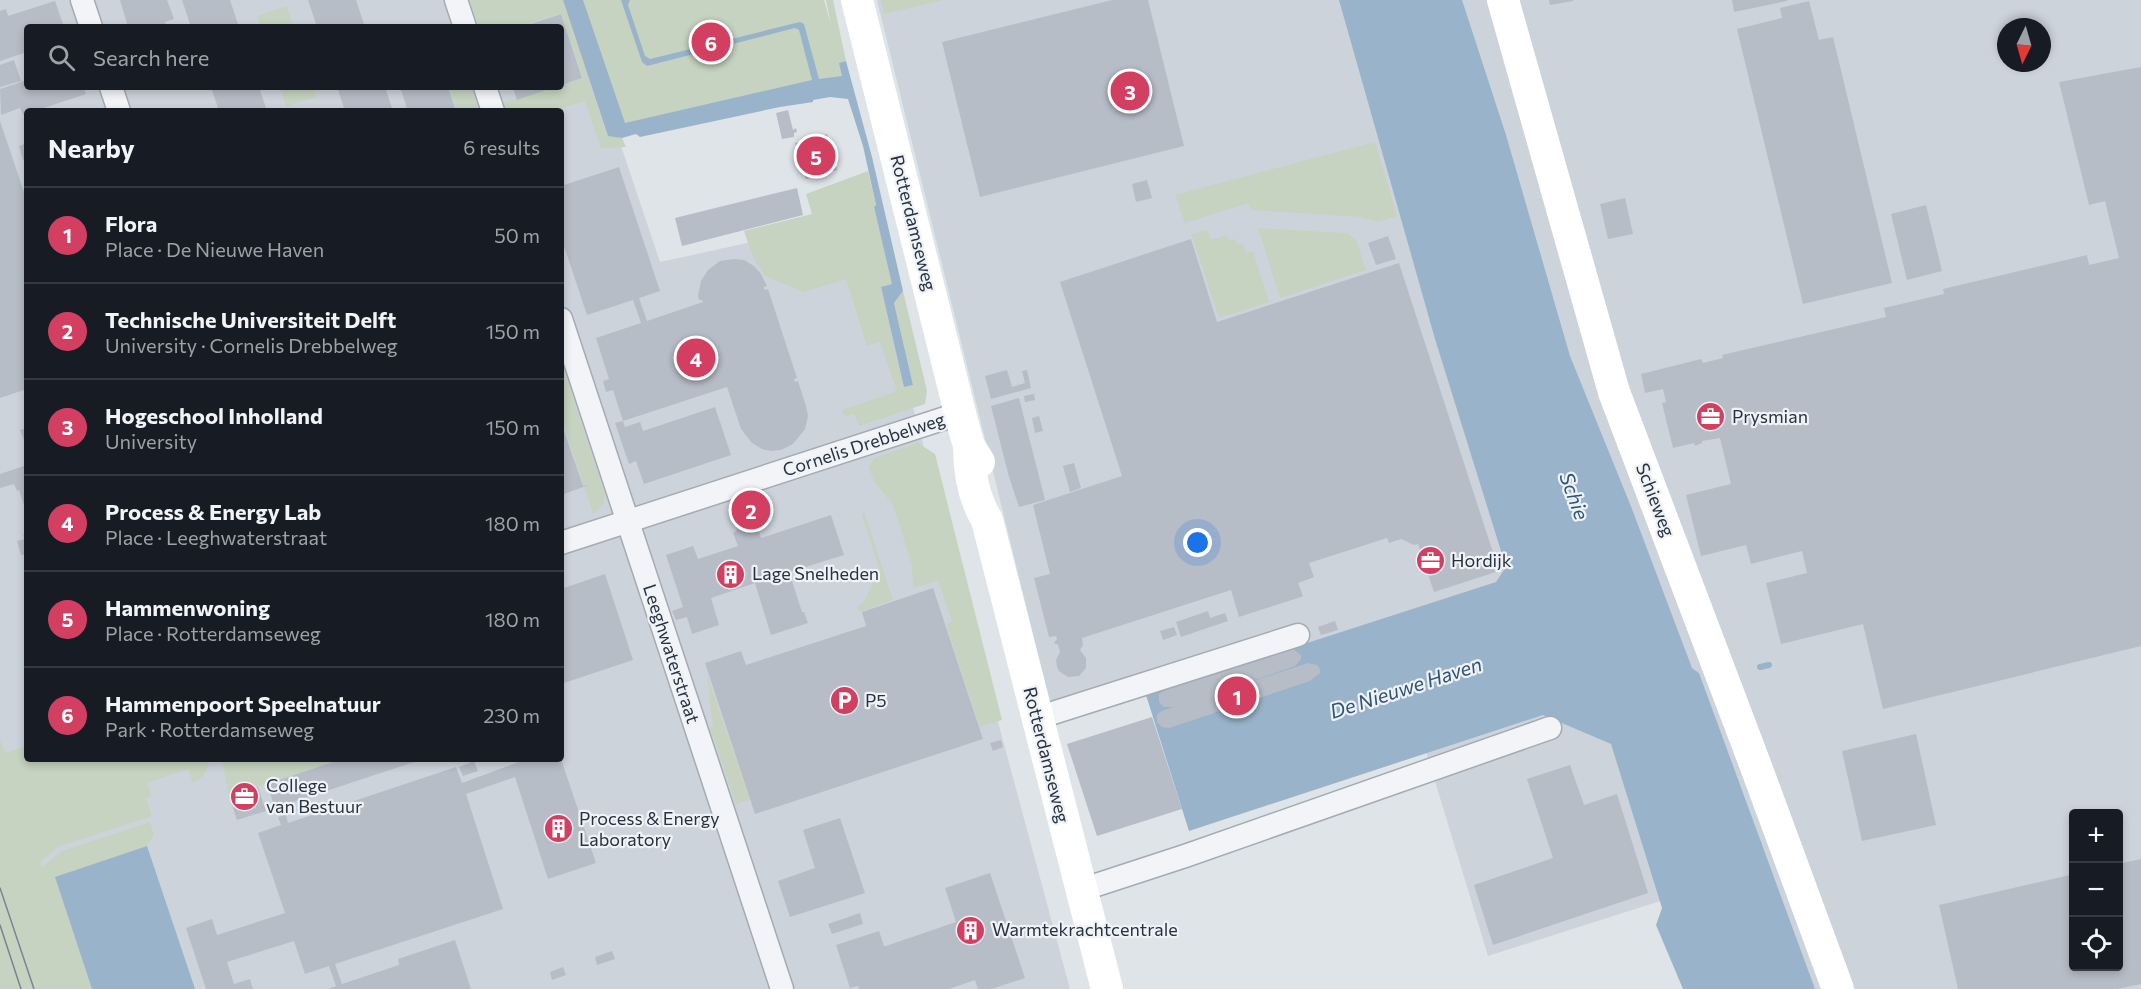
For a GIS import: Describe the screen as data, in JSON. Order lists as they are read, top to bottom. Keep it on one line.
{"streets":{"street":["Rotterdamseweg","Cornelis Drebbelweg","Schieweg","Leeghwaterstraat"]},"crossings":[["Rotterdamseweg","Cornelis Drebbelweg"],["Cornelis Drebbelweg","Leeghwaterstraat"]],"water":["Schie","De Nieuwe Haven"],"places":{"office":["Prysmian","Hordijk","College van Bestuur"],"building":["Lage Snelheden","Process & Energy Laboratory","Warmtekrachtcentrale"],"parking":["P5"]},"north":"bottom","page":{"pins":["6","3","5","4","2","1"],"search":"Search here","heading":["Nearby","6 results"],"list":[{"mark":"1","name":"Flora","note":"Place · De Nieuwe Haven","value":"50 m"},{"mark":"2","name":"Technische Universiteit Delft","note":"University · Cornelis Drebbelweg","value":"150 m"},{"mark":"3","name":"Hogeschool Inholland","note":"University","value":"150 m"},{"mark":"4","name":"Process & Energy Lab","note":"Place · Leeghwaterstraat","value":"180 m"},{"mark":"5","name":"Hammenwoning","note":"Place · Rotterdamseweg","value":"180 m"},{"mark":"6","name":"Hammenpoort Speelnatuur","note":"Park · Rotterdamseweg","value":"230 m"}],"map_buttons":["+","−"]}}
